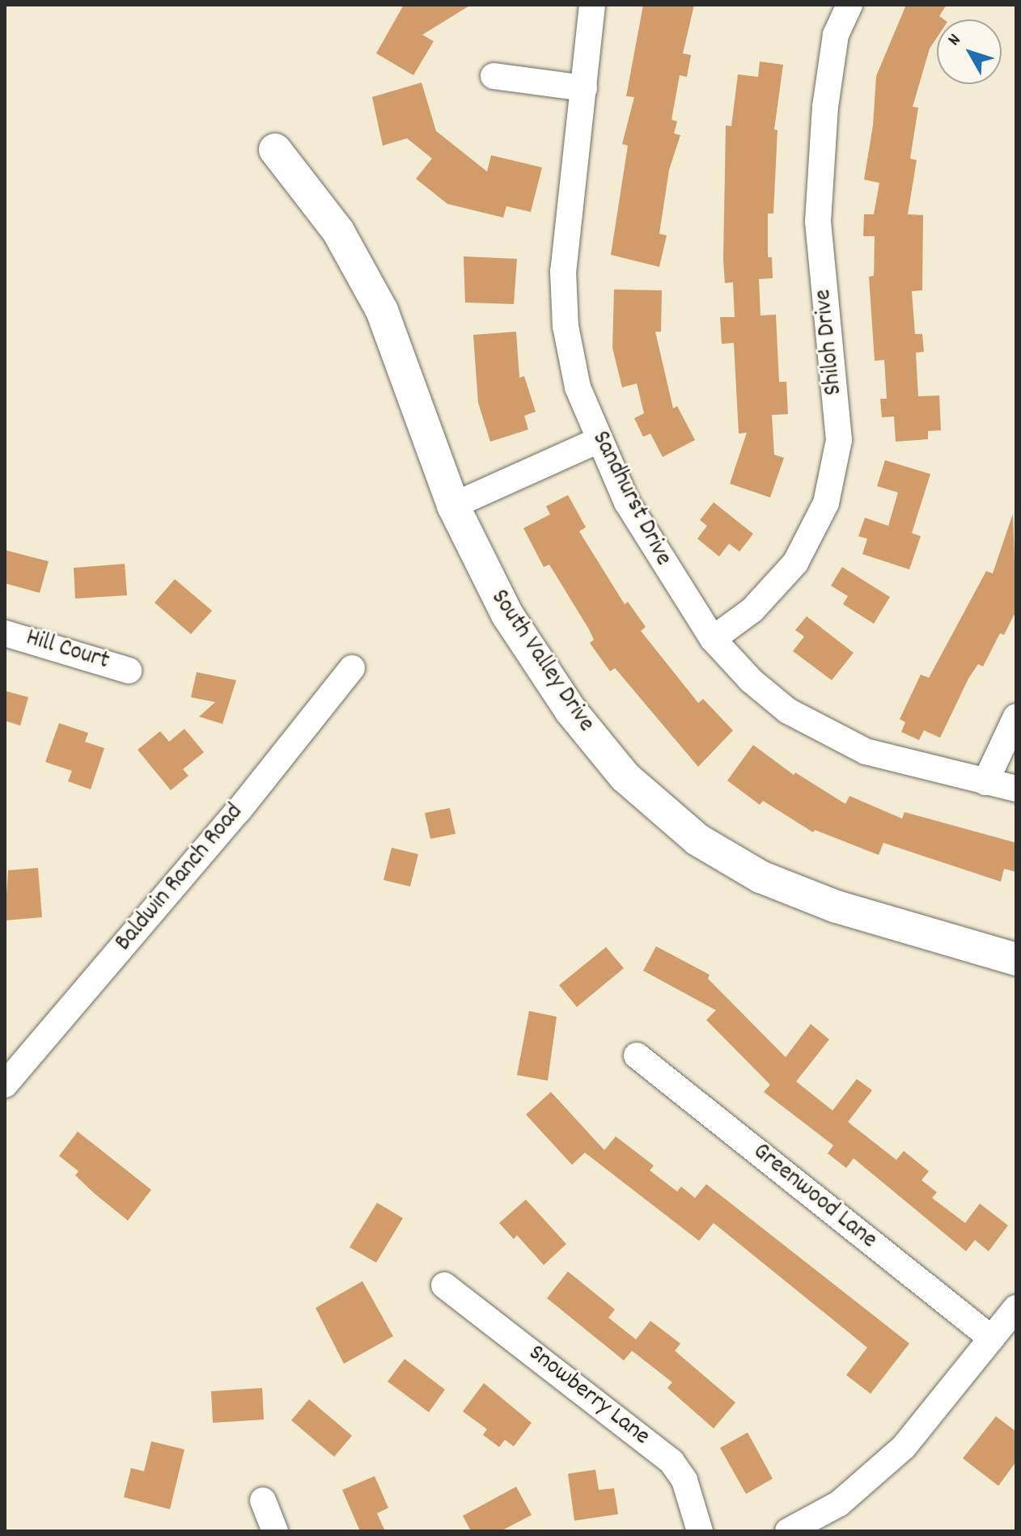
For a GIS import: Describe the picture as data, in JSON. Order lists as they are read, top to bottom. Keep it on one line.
{"streets":{"street":["Shiloh Drive","Sandhurst Drive","Hill Court","South Valley Drive","Baldwin Ranch Road","Greenwood Lane","Snowberry Lane"]},"crossings":[["Shiloh Drive","Sandhurst Drive"]],"north":"top left"}
